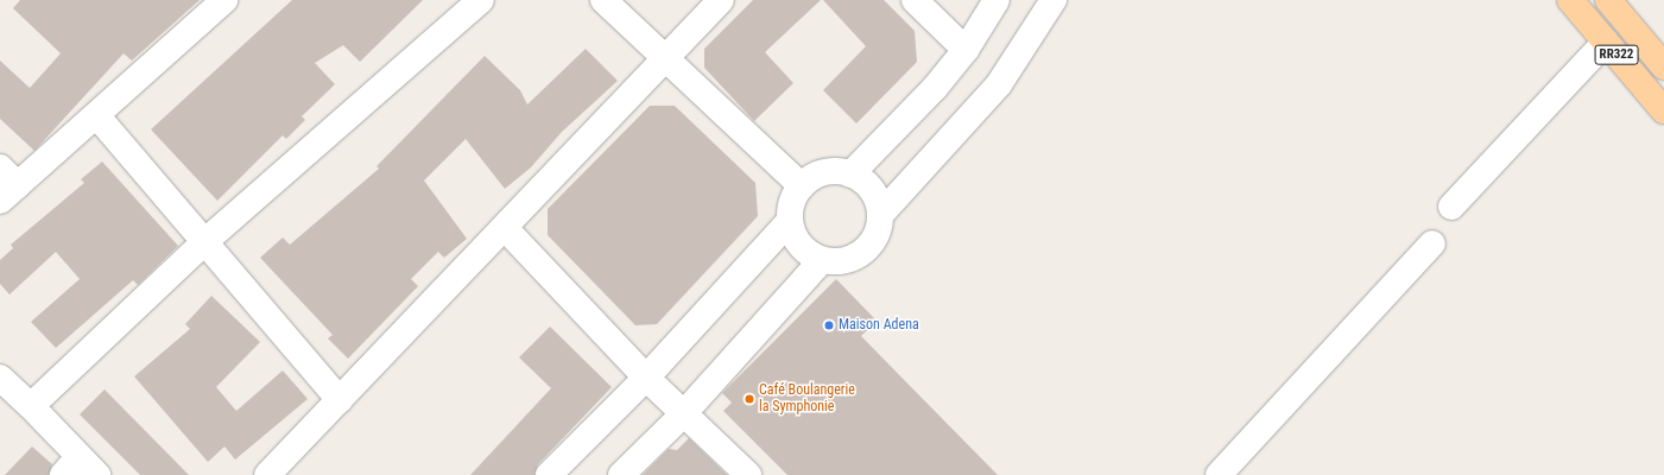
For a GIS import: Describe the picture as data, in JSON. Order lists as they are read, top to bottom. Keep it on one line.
{"streets":{"main road":["RR322"]},"places":["Maison Adena","Café Boulangerie la Symphonie"]}
